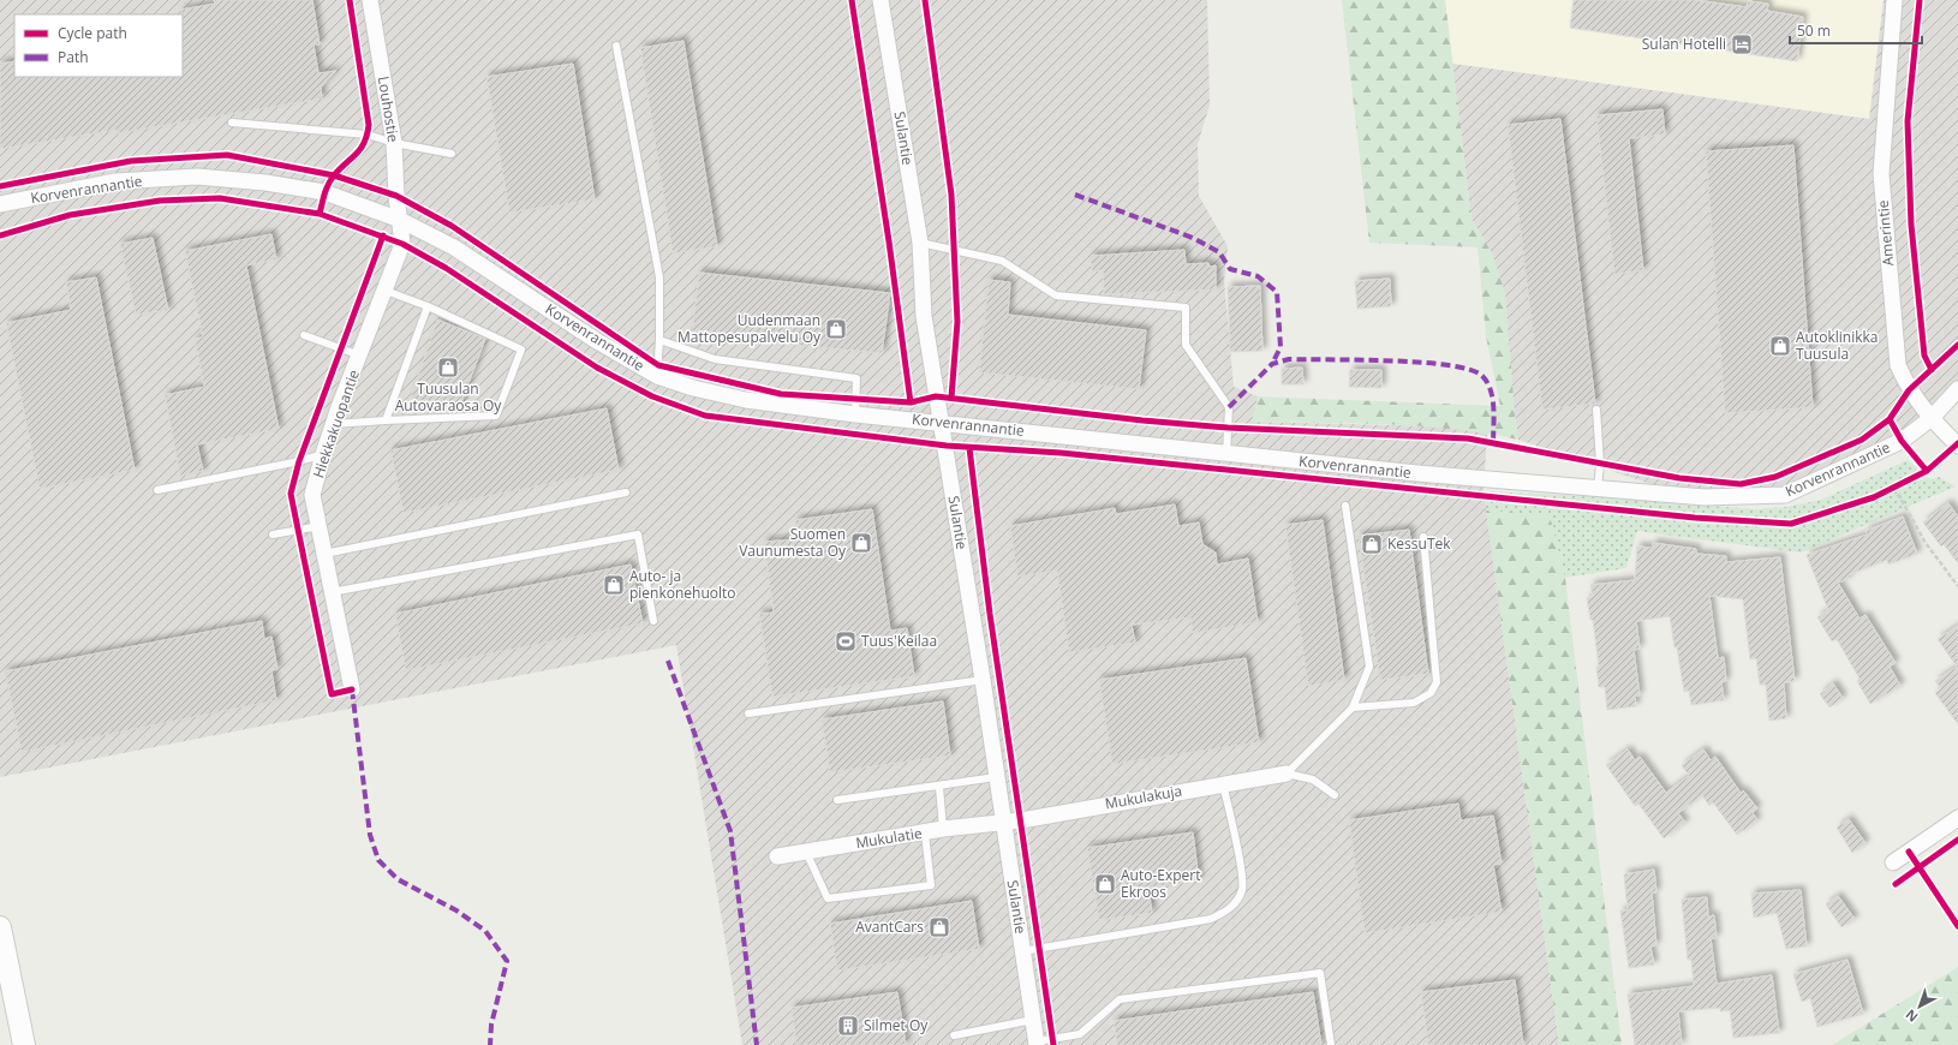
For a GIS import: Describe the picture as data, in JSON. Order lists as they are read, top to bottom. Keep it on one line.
{"streets":{"street":["Louhostie","Sulantie","Korvenrannantie","Amerintie","Hiekkakuopantie","Mukulakuja","Mukulatie"]},"crossings":[["Louhostie","Korvenrannantie"],["Louhostie","Hiekkakuopantie"],["Sulantie","Korvenrannantie"],["Sulantie","Mukulakuja"],["Sulantie","Mukulatie"],["Korvenrannantie","Amerintie"],["Korvenrannantie","Hiekkakuopantie"],["Mukulakuja","Mukulatie"]],"places":{"hotel":["Sulan Hotelli"],"shop":["Uudenmaan Mattopesupalvelu Oy","Autoklinikka Tuusula","Tuusulan Autovaraosa Oy","Suomen Vaunumesta Oy","KessuTek","Auto- ja pienkonehuolto","Auto-Expert Ekroos","AvantCars"],"sports":["Tuus'Keilaa"],"building":["Silmet Oy"]},"legend":["Cycle path","Path"],"scale_bar":"50 m","north":"bottom left"}
